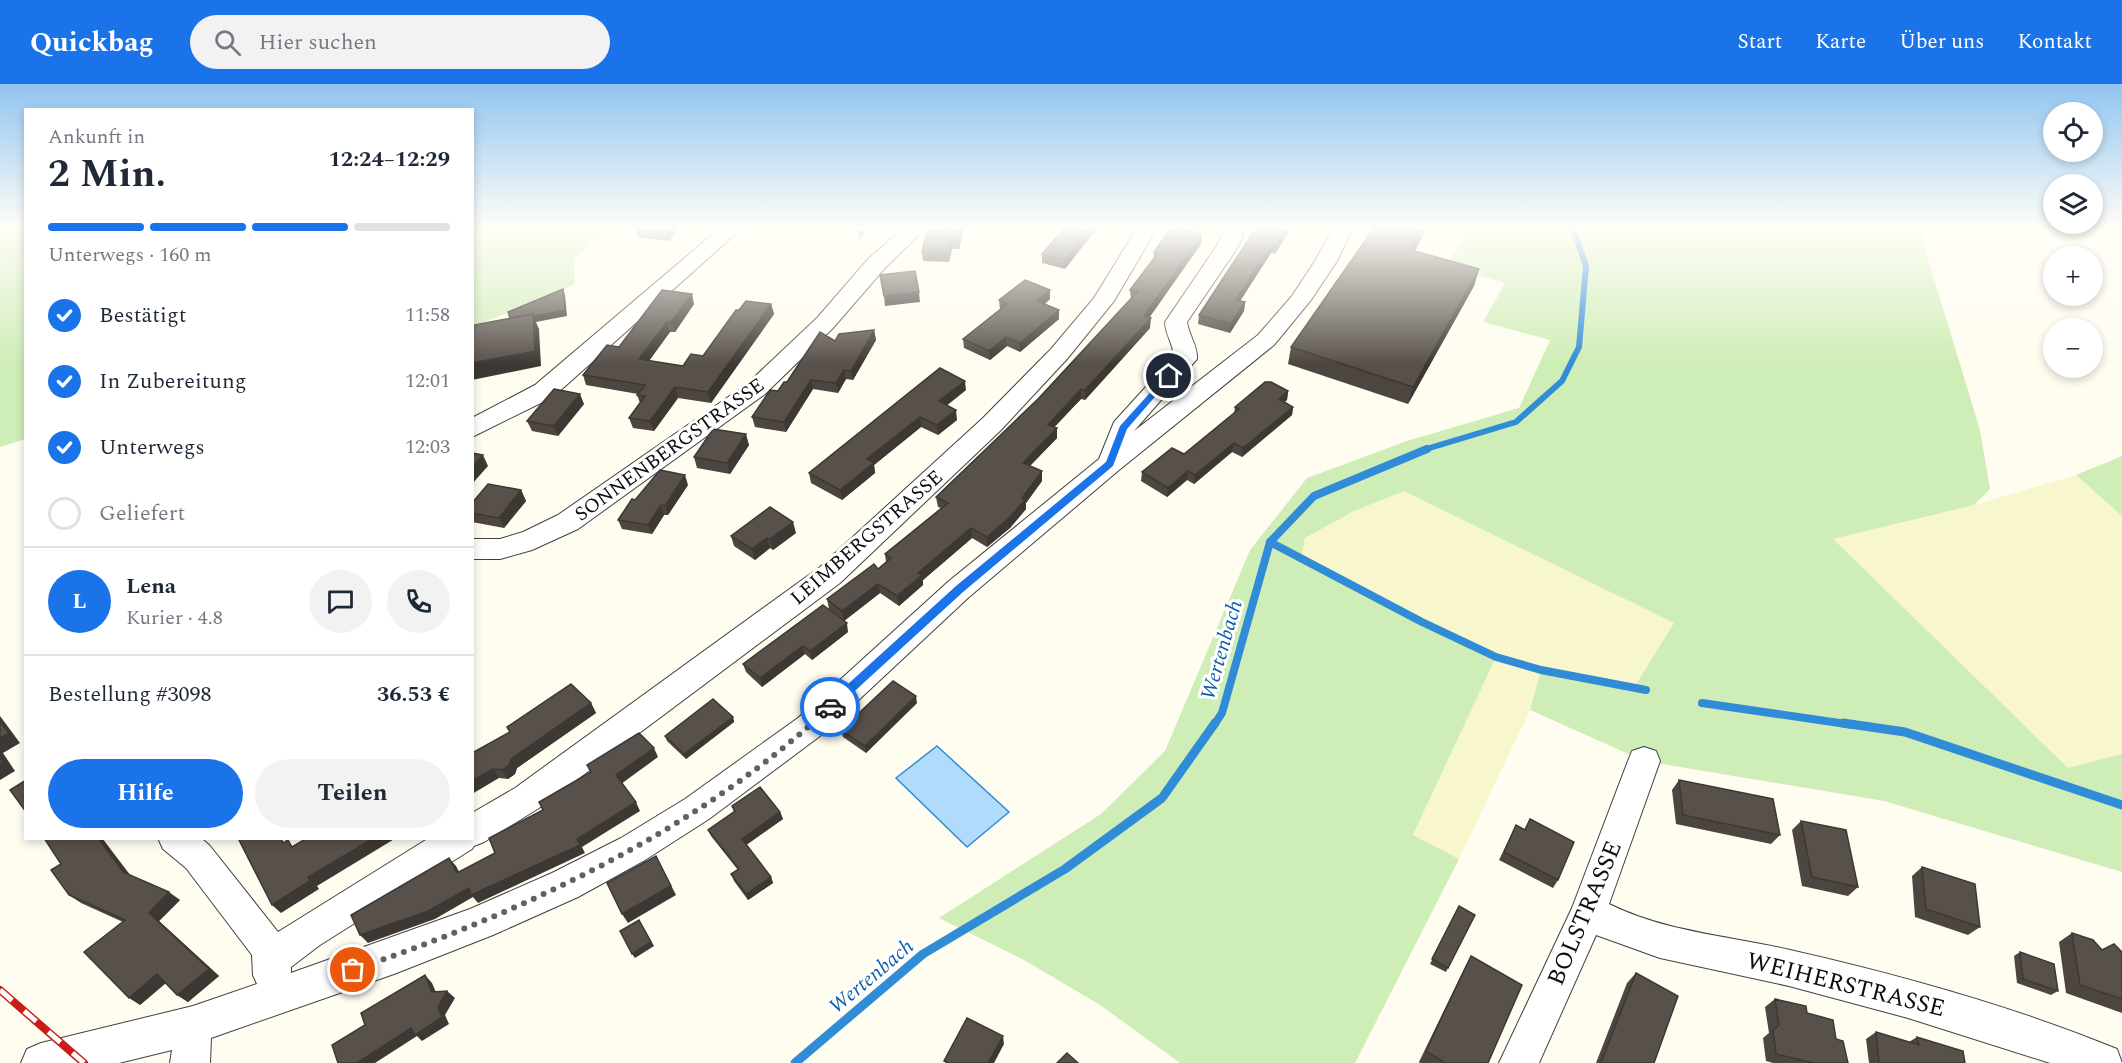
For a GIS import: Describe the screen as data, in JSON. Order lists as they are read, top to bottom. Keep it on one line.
{"streets":{"street":["SONNENBERGSTRASSE","LEIMBERGSTRASSE","BOLSTRASSE","WEIHERSTRASSE"]},"crossings":[["BOLSTRASSE","WEIHERSTRASSE"]],"water":["Wertenbach"],"page":{"header":"Quickbag","search":"Hier suchen","nav":["Start","Karte","Über uns","Kontakt"],"map_buttons":["+","−"],"heading":["2 Min.","Ankunft in","12:24–12:29"],"panel":["Lena","Kurier · 4.8","Bestellung #3098","36.53 €"],"bar":"Unterwegs · 160 m","list":[["Bestätigt","11:58"],["In Zubereitung","12:01"],["Unterwegs","12:03"],"Geliefert"],"round":"L","buttons":["Hilfe","Teilen"]}}
